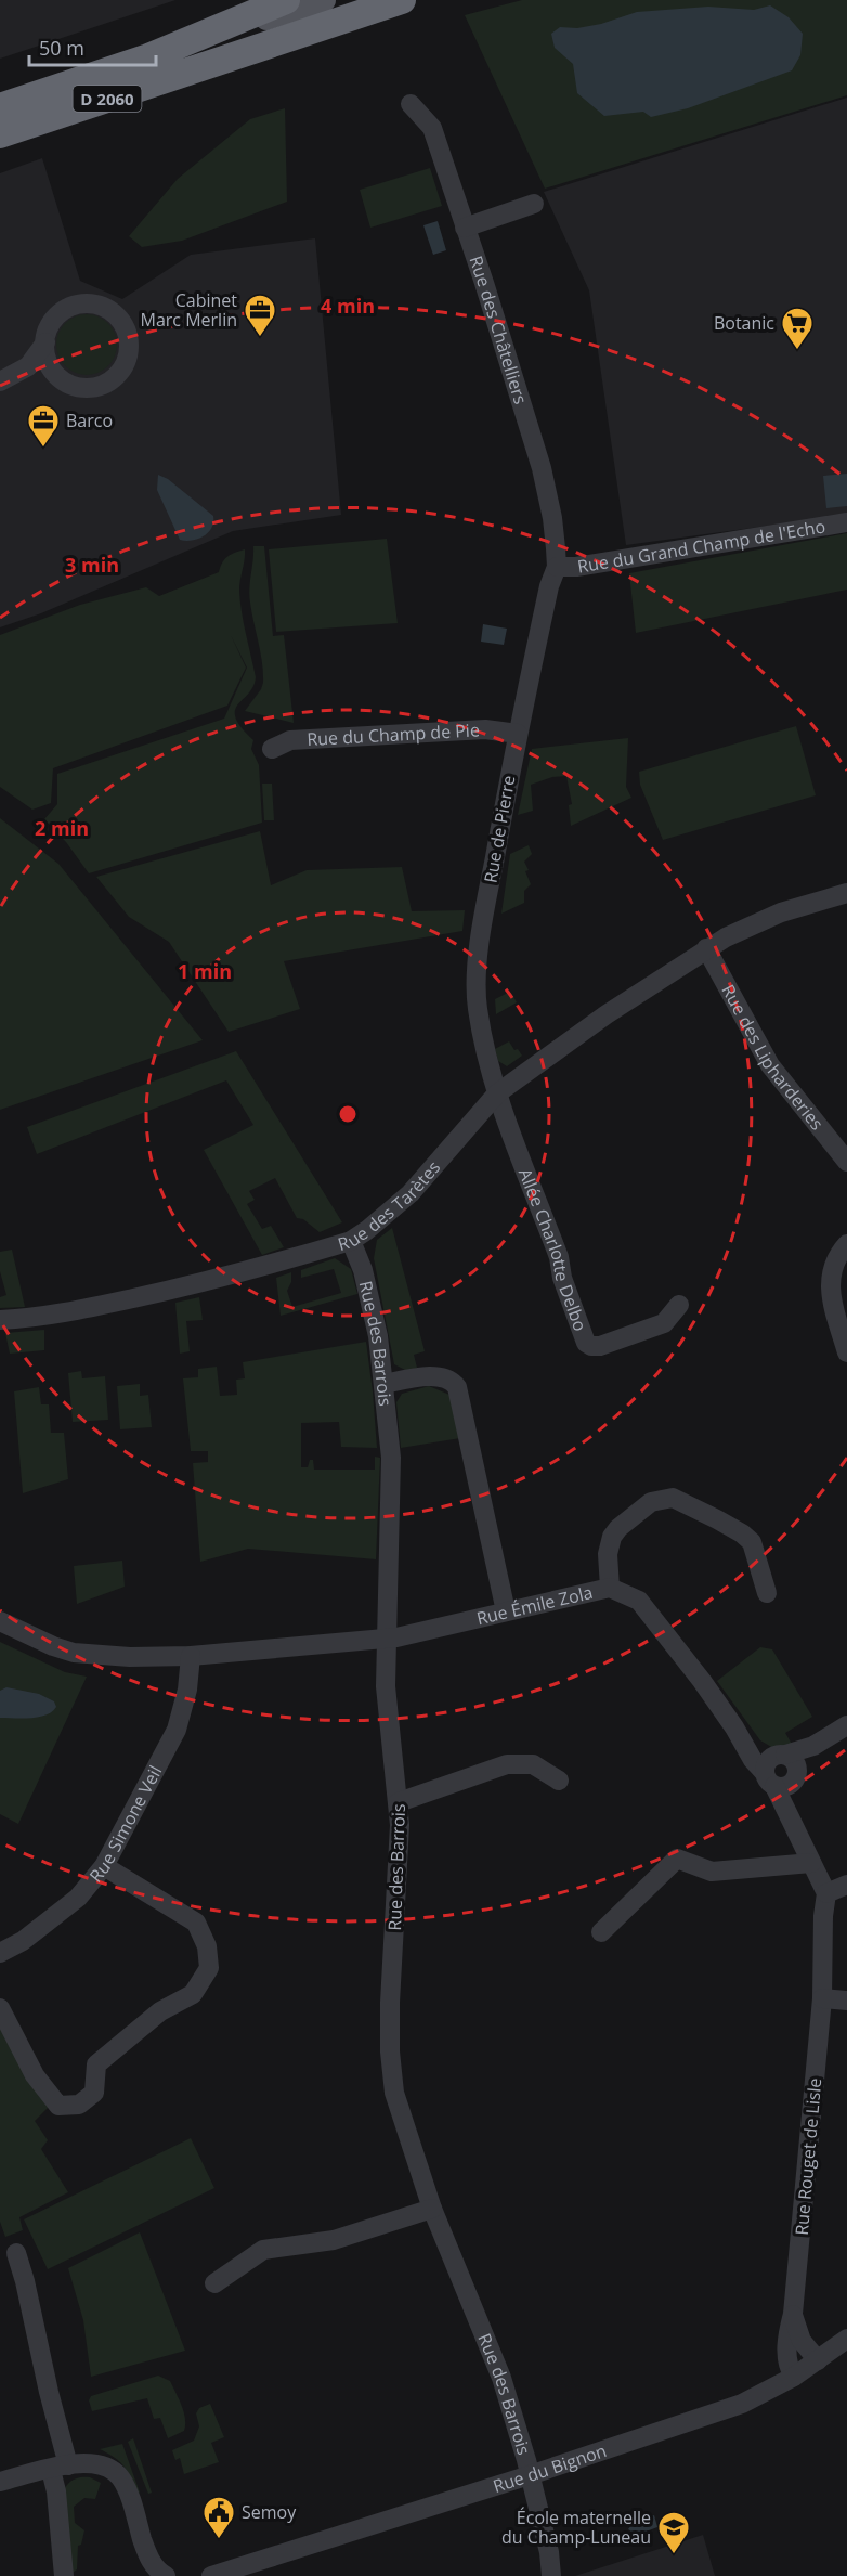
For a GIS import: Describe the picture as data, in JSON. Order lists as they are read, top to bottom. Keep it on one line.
{"streets":{"highway":["D 2060"],"street":["Rue des Châtelliers","Rue du Grand Champ de l'Echo","Rue du Champ de Pie","Rue de Pierre","Rue des Lipharderies","Rue des Tarètes","Allée Charlotte Delbo","Rue des Barrois","Rue Émile Zola","Rue Simone Veil","Rue Rouget de Lisle","Rue du Bignon"]},"crossings":[["Rue des Châtelliers","Rue du Grand Champ de l'Echo"],["Rue des Châtelliers","Rue de Pierre"],["Rue du Grand Champ de l'Echo","Rue de Pierre"],["Rue du Champ de Pie","Rue de Pierre"],["Rue de Pierre","Rue des Tarètes"],["Rue de Pierre","Allée Charlotte Delbo"],["Rue des Lipharderies","Rue des Tarètes"],["Rue des Tarètes","Allée Charlotte Delbo"],["Rue des Tarètes","Rue des Barrois"],["Rue des Barrois","Rue Émile Zola"],["Rue des Barrois","Rue du Bignon"],["Rue Rouget de Lisle","Rue du Bignon"]],"places":{"office":["Cabinet Marc Merlin","Barco"],"supermarket":["Botanic"],"public building":["Semoy"],"school or university":["École maternelle du Champ-Luneau"]},"scale_bar":"50 m","rings":["4 min","3 min","2 min","1 min"]}
